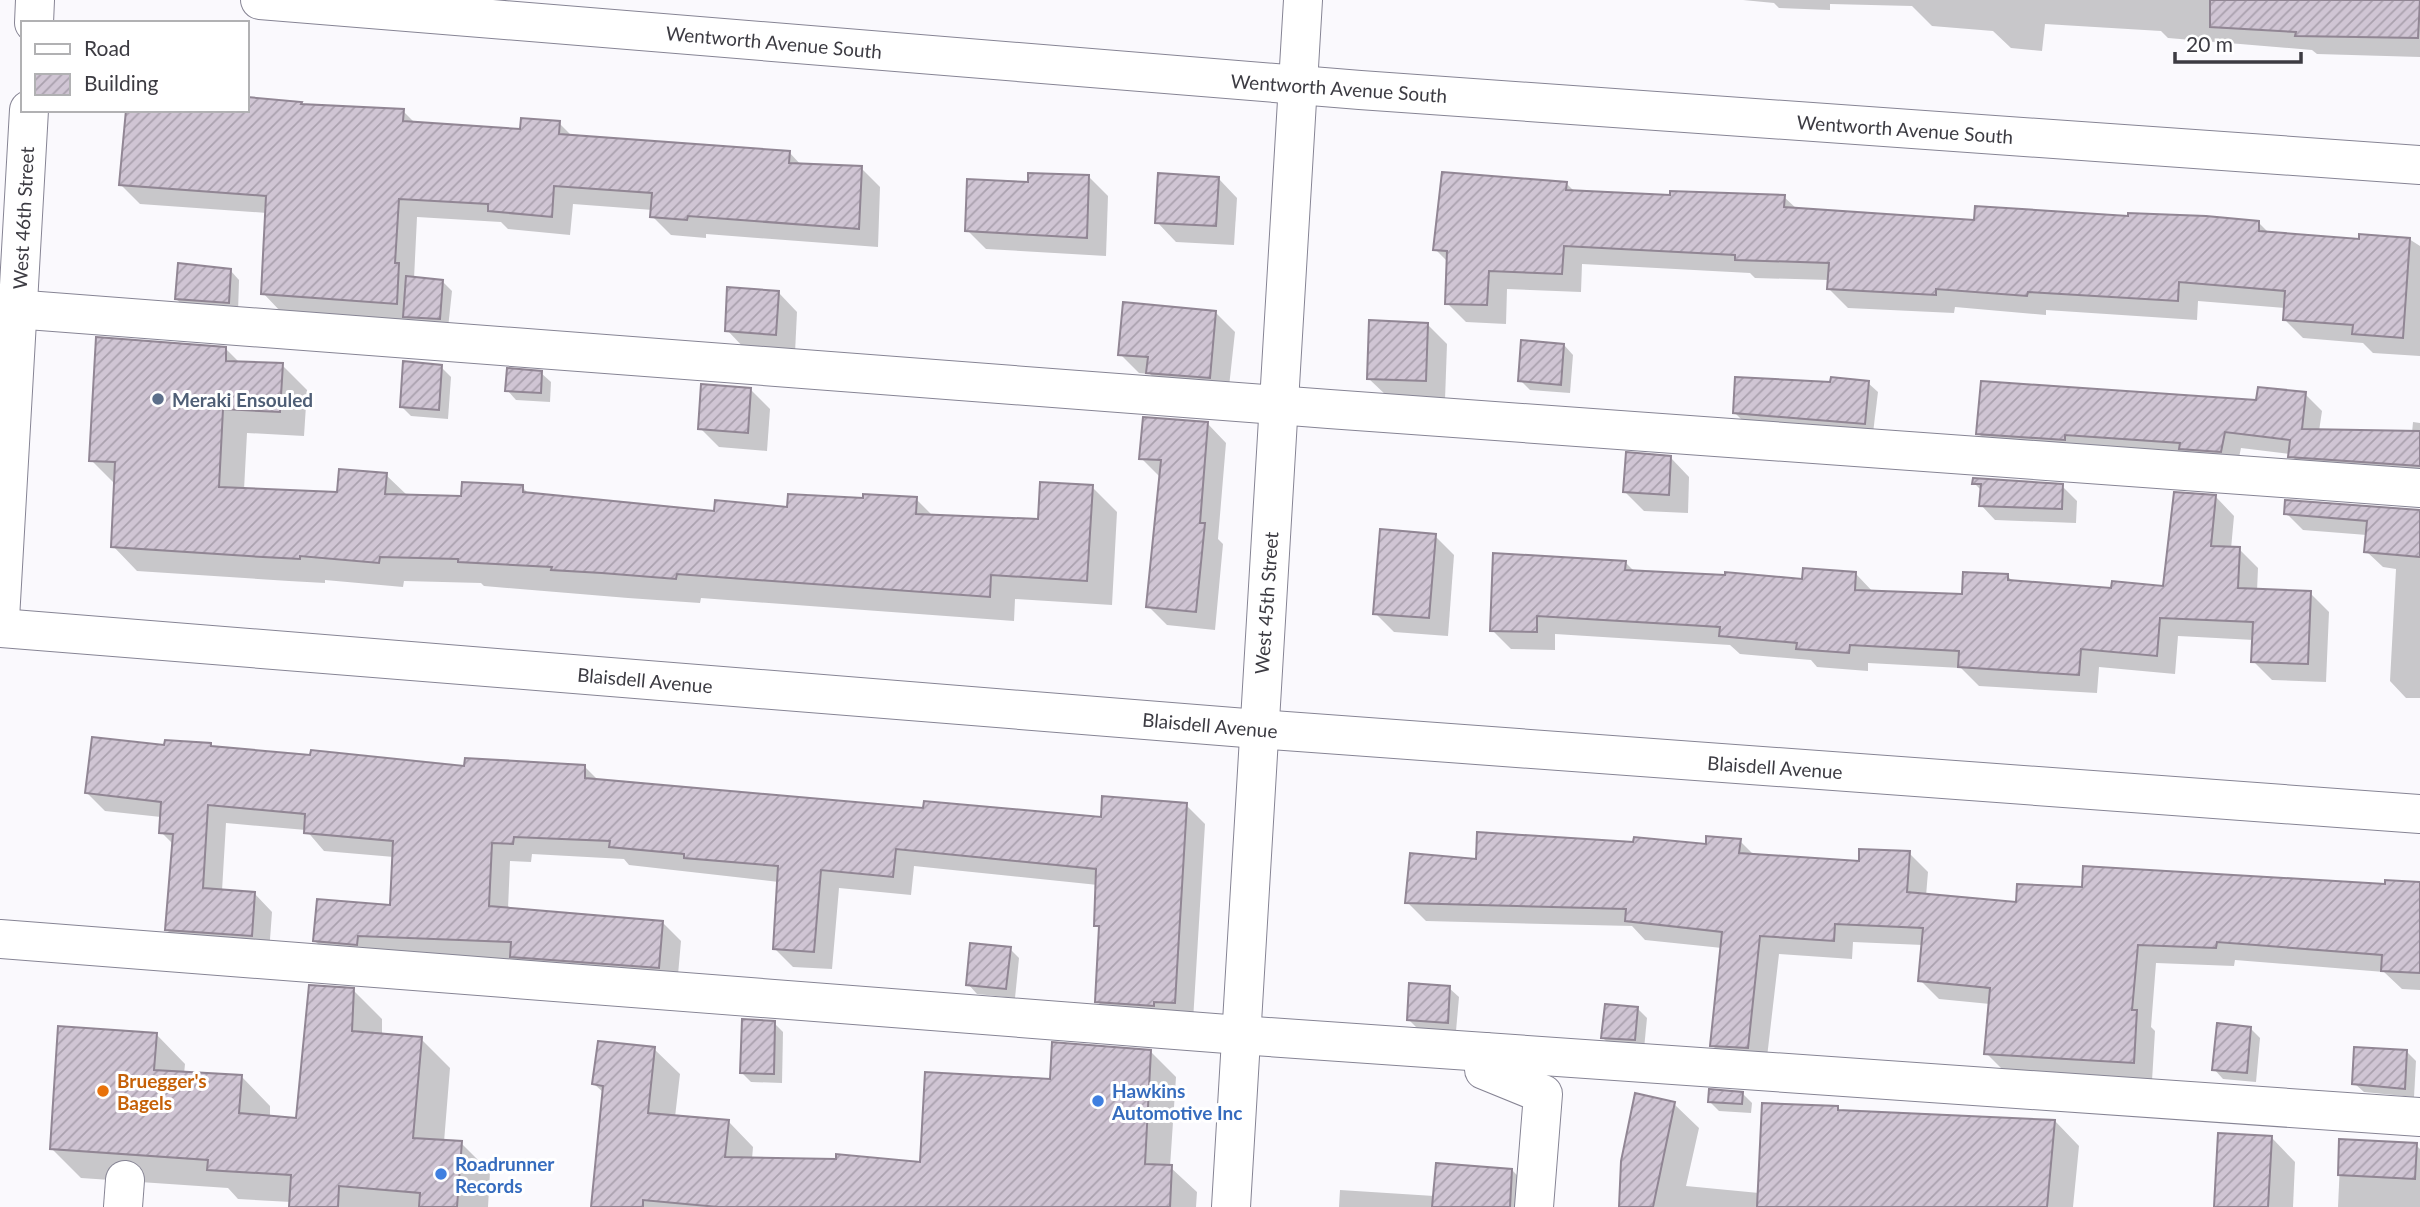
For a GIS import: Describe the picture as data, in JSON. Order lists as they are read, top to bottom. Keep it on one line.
{"streets":{"street":["Wentworth Avenue South","West 46th Street","West 45th Street","Blaisdell Avenue"]},"crossings":[["Wentworth Avenue South","West 45th Street"],["West 45th Street","Blaisdell Avenue"]],"places":["Meraki Ensouled","Bruegger's Bagels","Hawkins Automotive Inc","Roadrunner Records"],"legend":["Road","Building"],"scale_bar":"20 m"}
